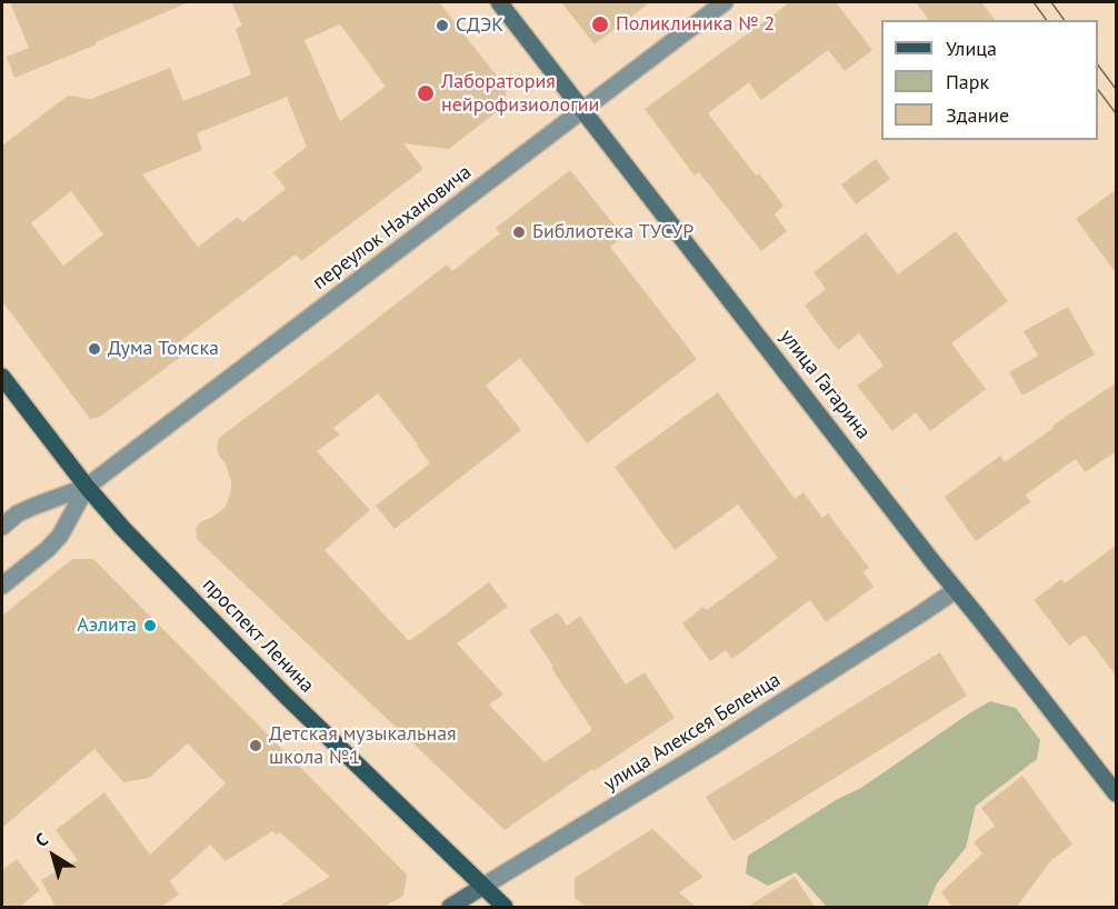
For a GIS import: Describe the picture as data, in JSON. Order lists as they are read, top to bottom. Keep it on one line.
{"streets":{"main road":["улица Гагарина","проспект Ленина","улица Алексея Беленца"],"street":["переулок Нахановича"]},"crossings":[["переулок Нахановича","улица Гагарина"],["переулок Нахановича","проспект Ленина"],["улица Гагарина","улица Алексея Беленца"],["проспект Ленина","улица Алексея Беленца"]],"places":["Поликлиника № 2","СДЭК","Лаборатория нейрофизиологии","Библиотека ТУСУР","Дума Томска","Аэлита","Детская музыкальная школа №1"],"legend":["Улица","Парк","Здание"],"north":"top left"}
